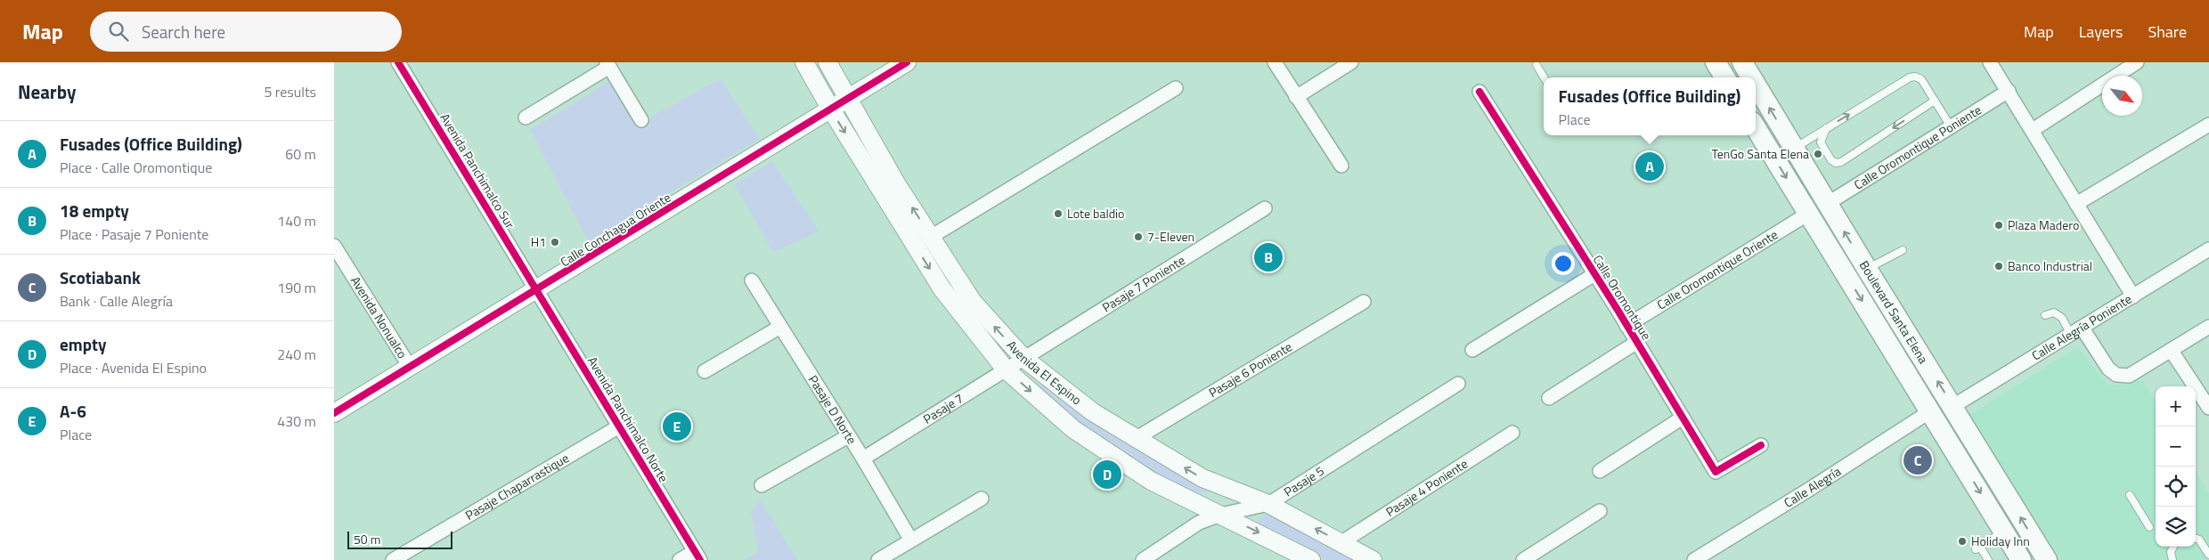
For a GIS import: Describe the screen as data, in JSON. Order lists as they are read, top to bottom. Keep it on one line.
{"streets":{"main road":["Calle Conchagua Oriente","Boulevard Santa Elena","Avenida El Espino"],"street":["Calle Oromontique Poniente","Avenida Panchimalco Sur","Calle Oromontique Oriente","Pasaje 7 Poniente","Calle Oromontique","Avenida Nonualco","Calle Alegría Poniente","Pasaje 6 Poniente","Pasaje 7","Pasaje D Norte","Avenida Panchimalco Norte","Pasaje 5","Pasaje Chaparrastique","Calle Alegría","Pasaje 4 Poniente"]},"crossings":[["Calle Oromontique Poniente","Boulevard Santa Elena"],["Avenida Panchimalco Sur","Calle Conchagua Oriente"],["Avenida Panchimalco Sur","Avenida Panchimalco Norte"],["Calle Conchagua Oriente","Avenida Nonualco"],["Calle Conchagua Oriente","Avenida El Espino"],["Calle Conchagua Oriente","Avenida Panchimalco Norte"],["Calle Oromontique Oriente","Calle Oromontique"],["Calle Oromontique Oriente","Boulevard Santa Elena"],["Pasaje 7 Poniente","Avenida El Espino"],["Pasaje 7 Poniente","Pasaje 7"],["Boulevard Santa Elena","Calle Alegría Poniente"],["Boulevard Santa Elena","Calle Alegría"],["Pasaje 6 Poniente","Avenida El Espino"],["Avenida El Espino","Pasaje 7"],["Avenida El Espino","Pasaje 5"],["Avenida El Espino","Pasaje 4 Poniente"],["Pasaje 7","Pasaje D Norte"],["Avenida Panchimalco Norte","Pasaje Chaparrastique"]],"places":["TenGo Santa Elena","Lote baldio","Plaza Madero","7-Eleven","H1","Banco Industrial","Holiday Inn"],"scale_bar":"50 m","north":"bottom right","page":{"header":"Map","search":"Search here","nav":["Map","Layers","Share"],"heading":["Nearby","5 results"],"popup":["Fusades (Office Building)","Place"],"list":[{"mark":"A","name":"Fusades (Office Building)","note":"Place · Calle Oromontique","value":"60 m"},{"mark":"B","name":"18 empty","note":"Place · Pasaje 7 Poniente","value":"140 m"},{"mark":"C","name":"Scotiabank","note":"Bank · Calle Alegría","value":"190 m"},{"mark":"D","name":"empty","note":"Place · Avenida El Espino","value":"240 m"},{"mark":"E","name":"A-6","note":"Place","value":"430 m"}],"pins":["A","B","E","C","D"],"map_buttons":["+","−"],"scale":"50 m"}}
